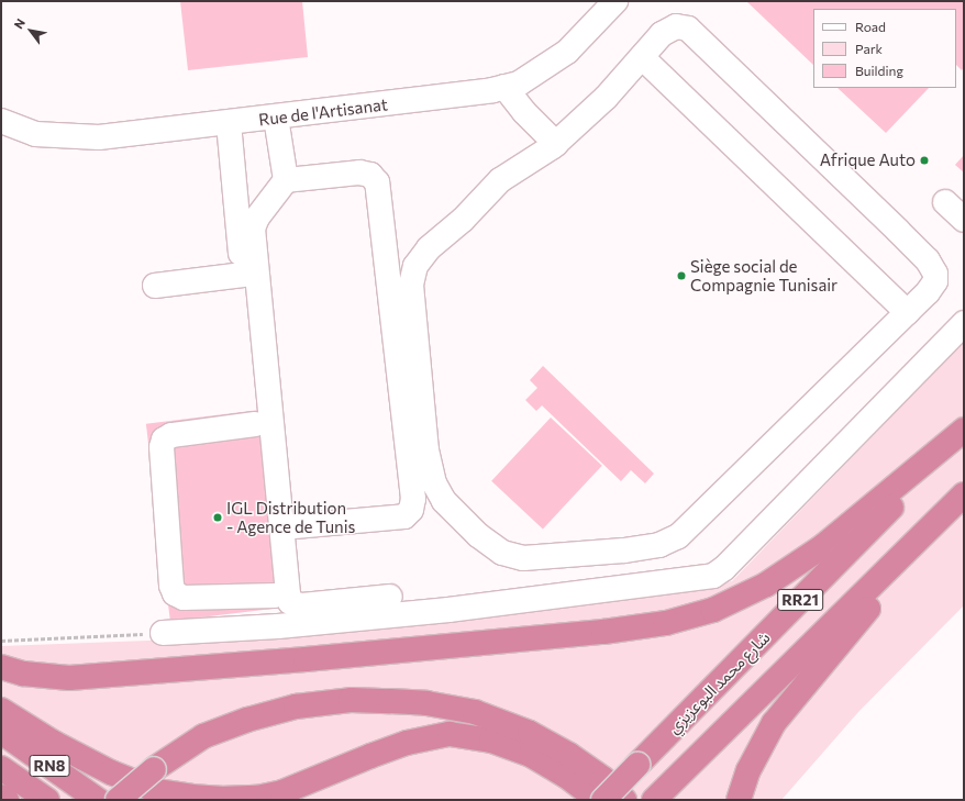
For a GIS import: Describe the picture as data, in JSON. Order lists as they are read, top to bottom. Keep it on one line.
{"streets":{"highway":["RR21","شارع محمد البوعزيزي","RN8"],"street":["Rue de l'Artisanat"]},"places":["Afrique Auto","Siège social de Compagnie Tunisair","IGL Distribution - Agence de Tunis"],"legend":["Road","Park","Building"],"north":"top left"}
